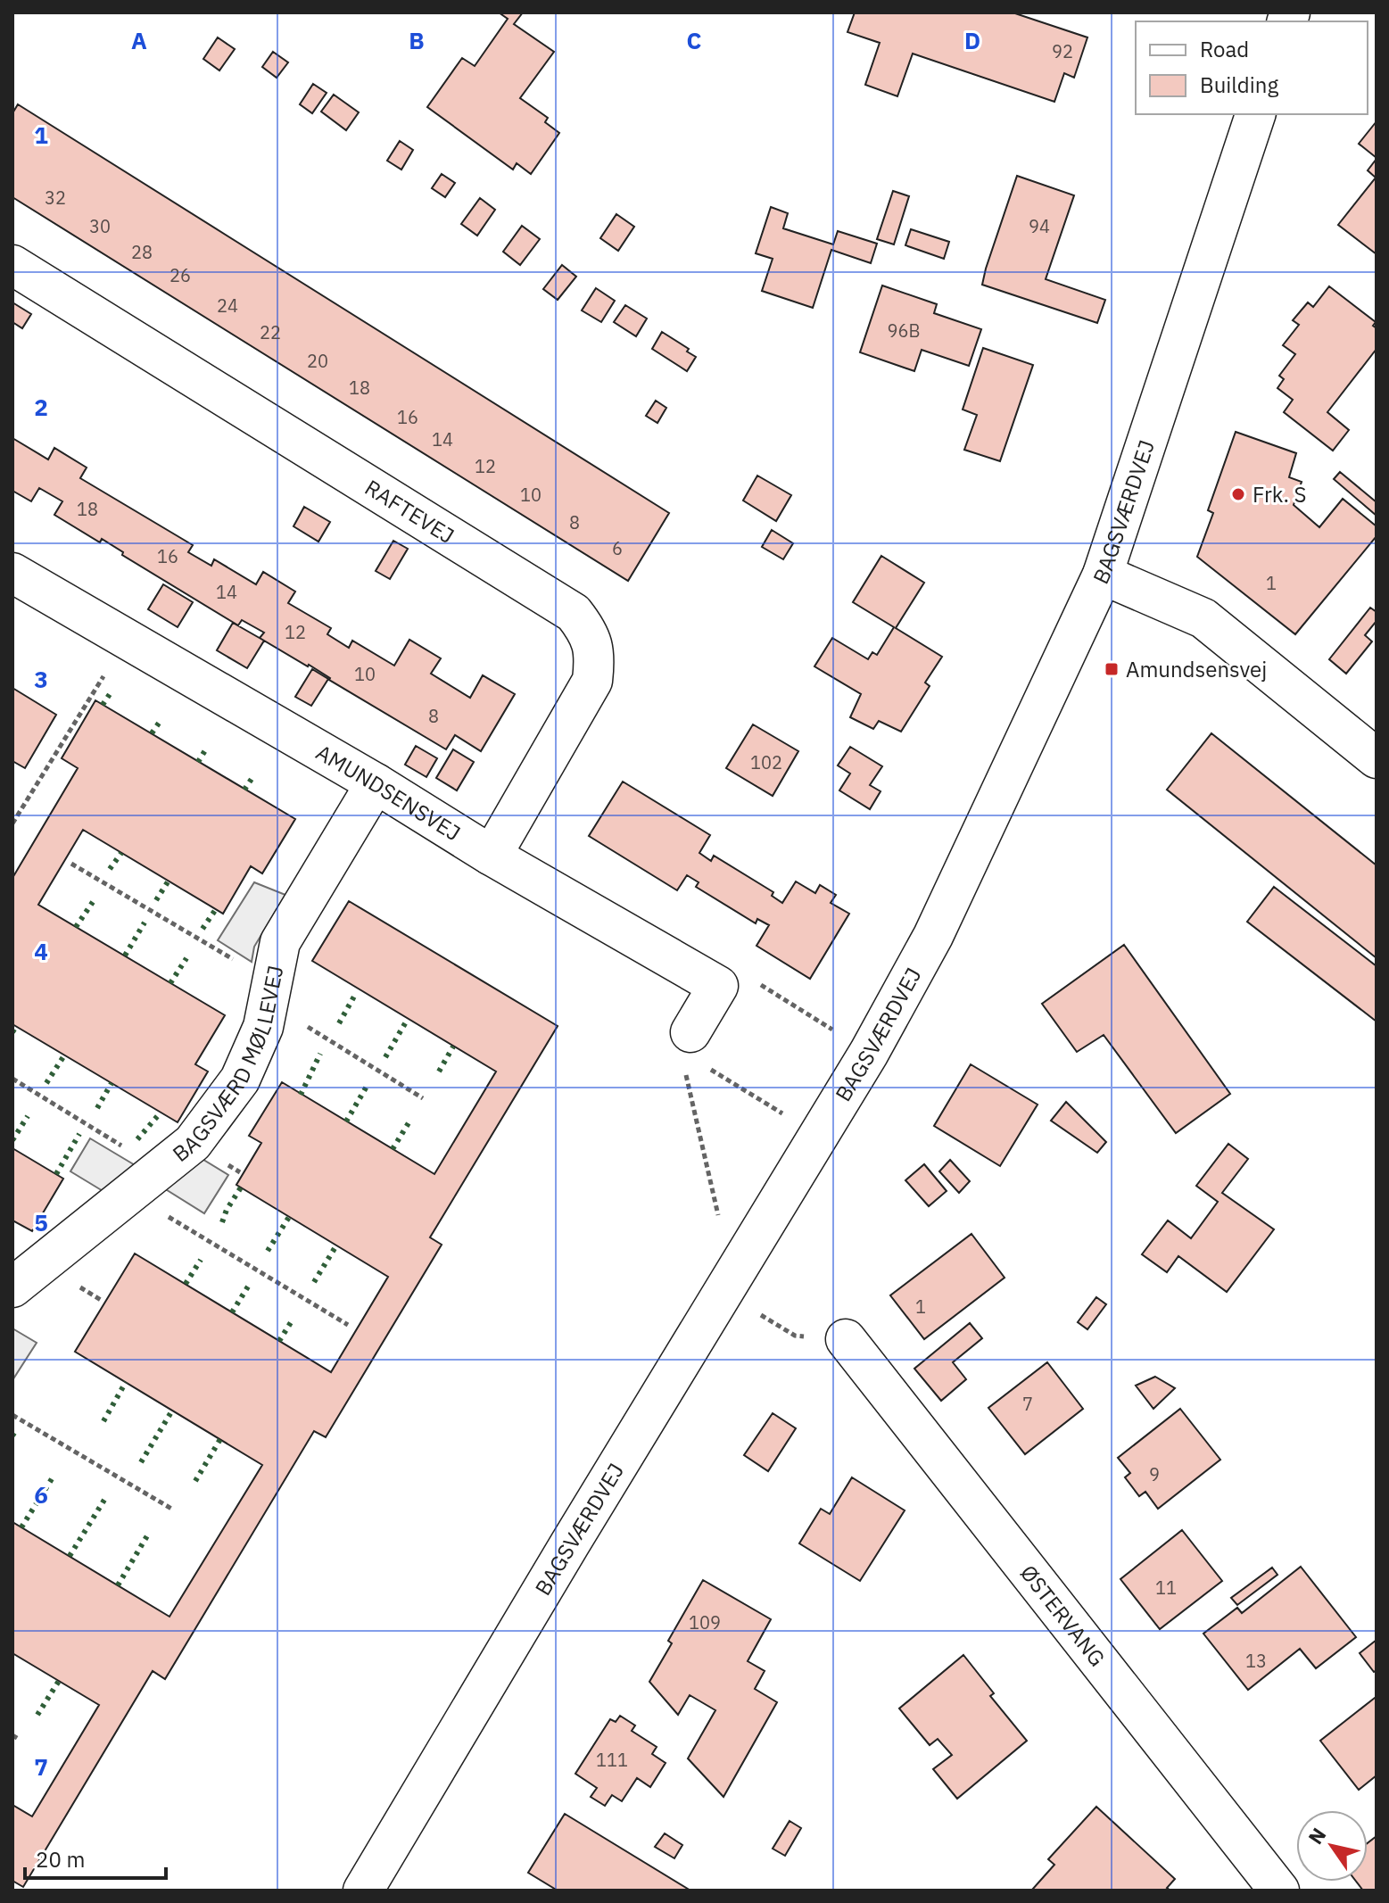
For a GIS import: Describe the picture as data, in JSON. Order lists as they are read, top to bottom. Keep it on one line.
{"streets":{"street":["RAFTEVEJ","BAGSVÆRDVEJ","AMUNDSENSVEJ","BAGSVÆRD MØLLEVEJ","ØSTERVANG"]},"crossings":[["RAFTEVEJ","AMUNDSENSVEJ"],["AMUNDSENSVEJ","BAGSVÆRD MØLLEVEJ"]],"places":{"other":["Frk. S"],"transit":["Amundsensvej"]},"house_numbers":["92","32","30","94","28","26","24","96B","22","20","18","16","14","12","10","18","8","6","16","1","14","12","10","8","102","1","7","9","11","109","13","111"],"legend":["Road","Building"],"scale_bar":"20 m","north":"top left","grid":{"columns":["A","B","C","D"],"rows":["1","2","3","4","5","6","7"]}}
